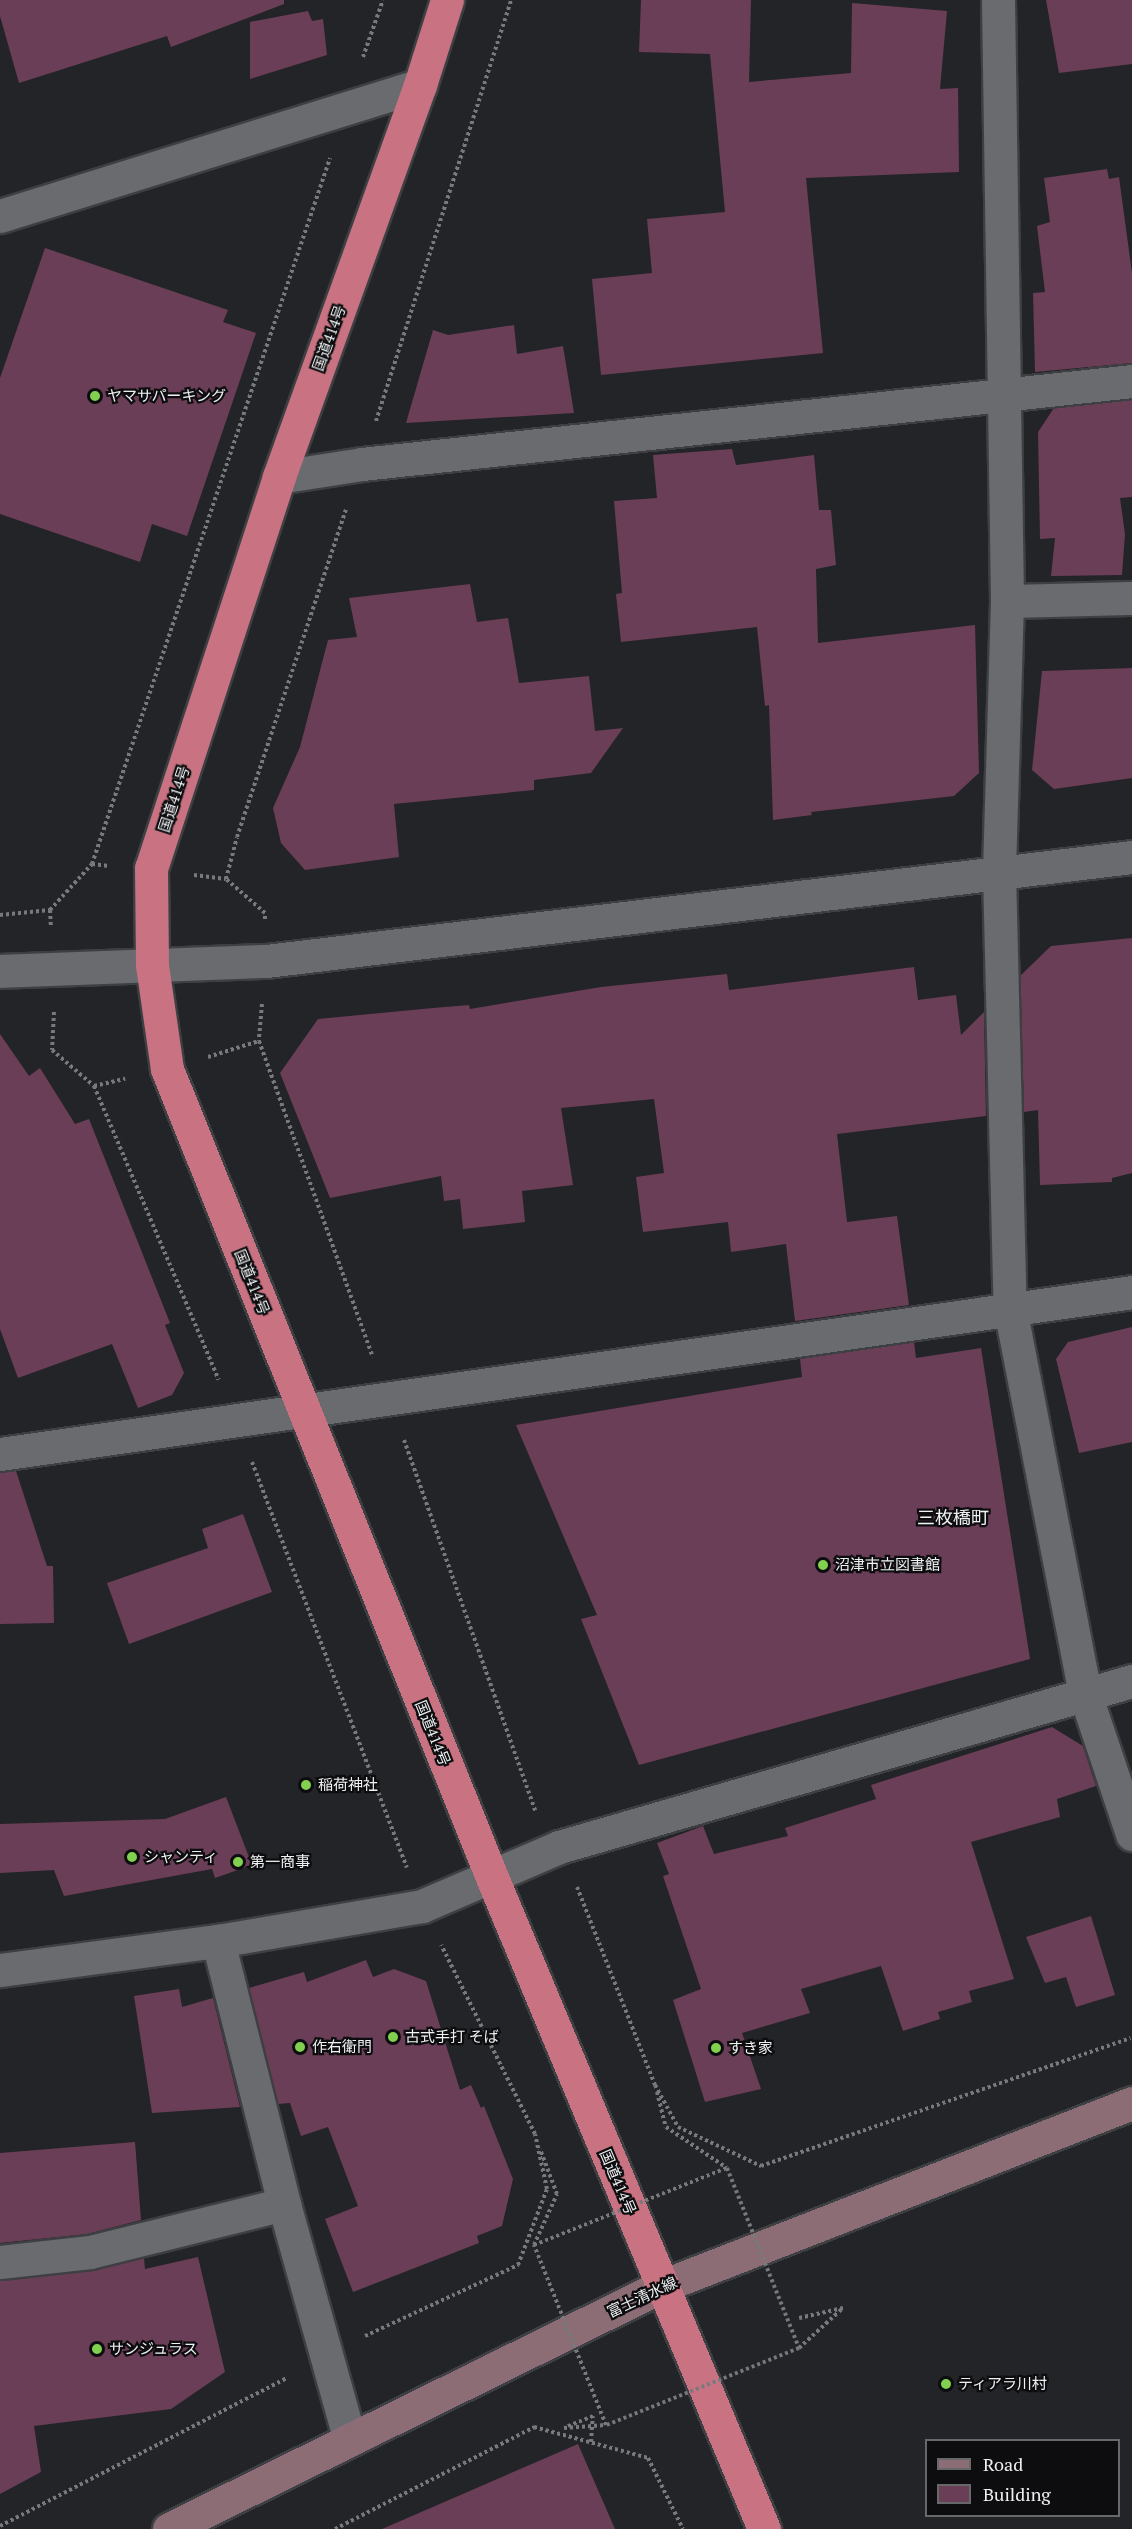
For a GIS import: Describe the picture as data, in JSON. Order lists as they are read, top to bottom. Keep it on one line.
{"streets":{"highway":["国道414号"],"main road":["富士清水線"]},"crossings":[["国道414号","富士清水線"]],"districts":["三枚橋町"],"places":["ヤマサパーキング","沼津市立図書館","稲荷神社","シャンティ","第一商事","古式手打 そば","作右衛門","すき家","サンジュラス","ティアラ川村"],"legend":["Road","Building"]}
